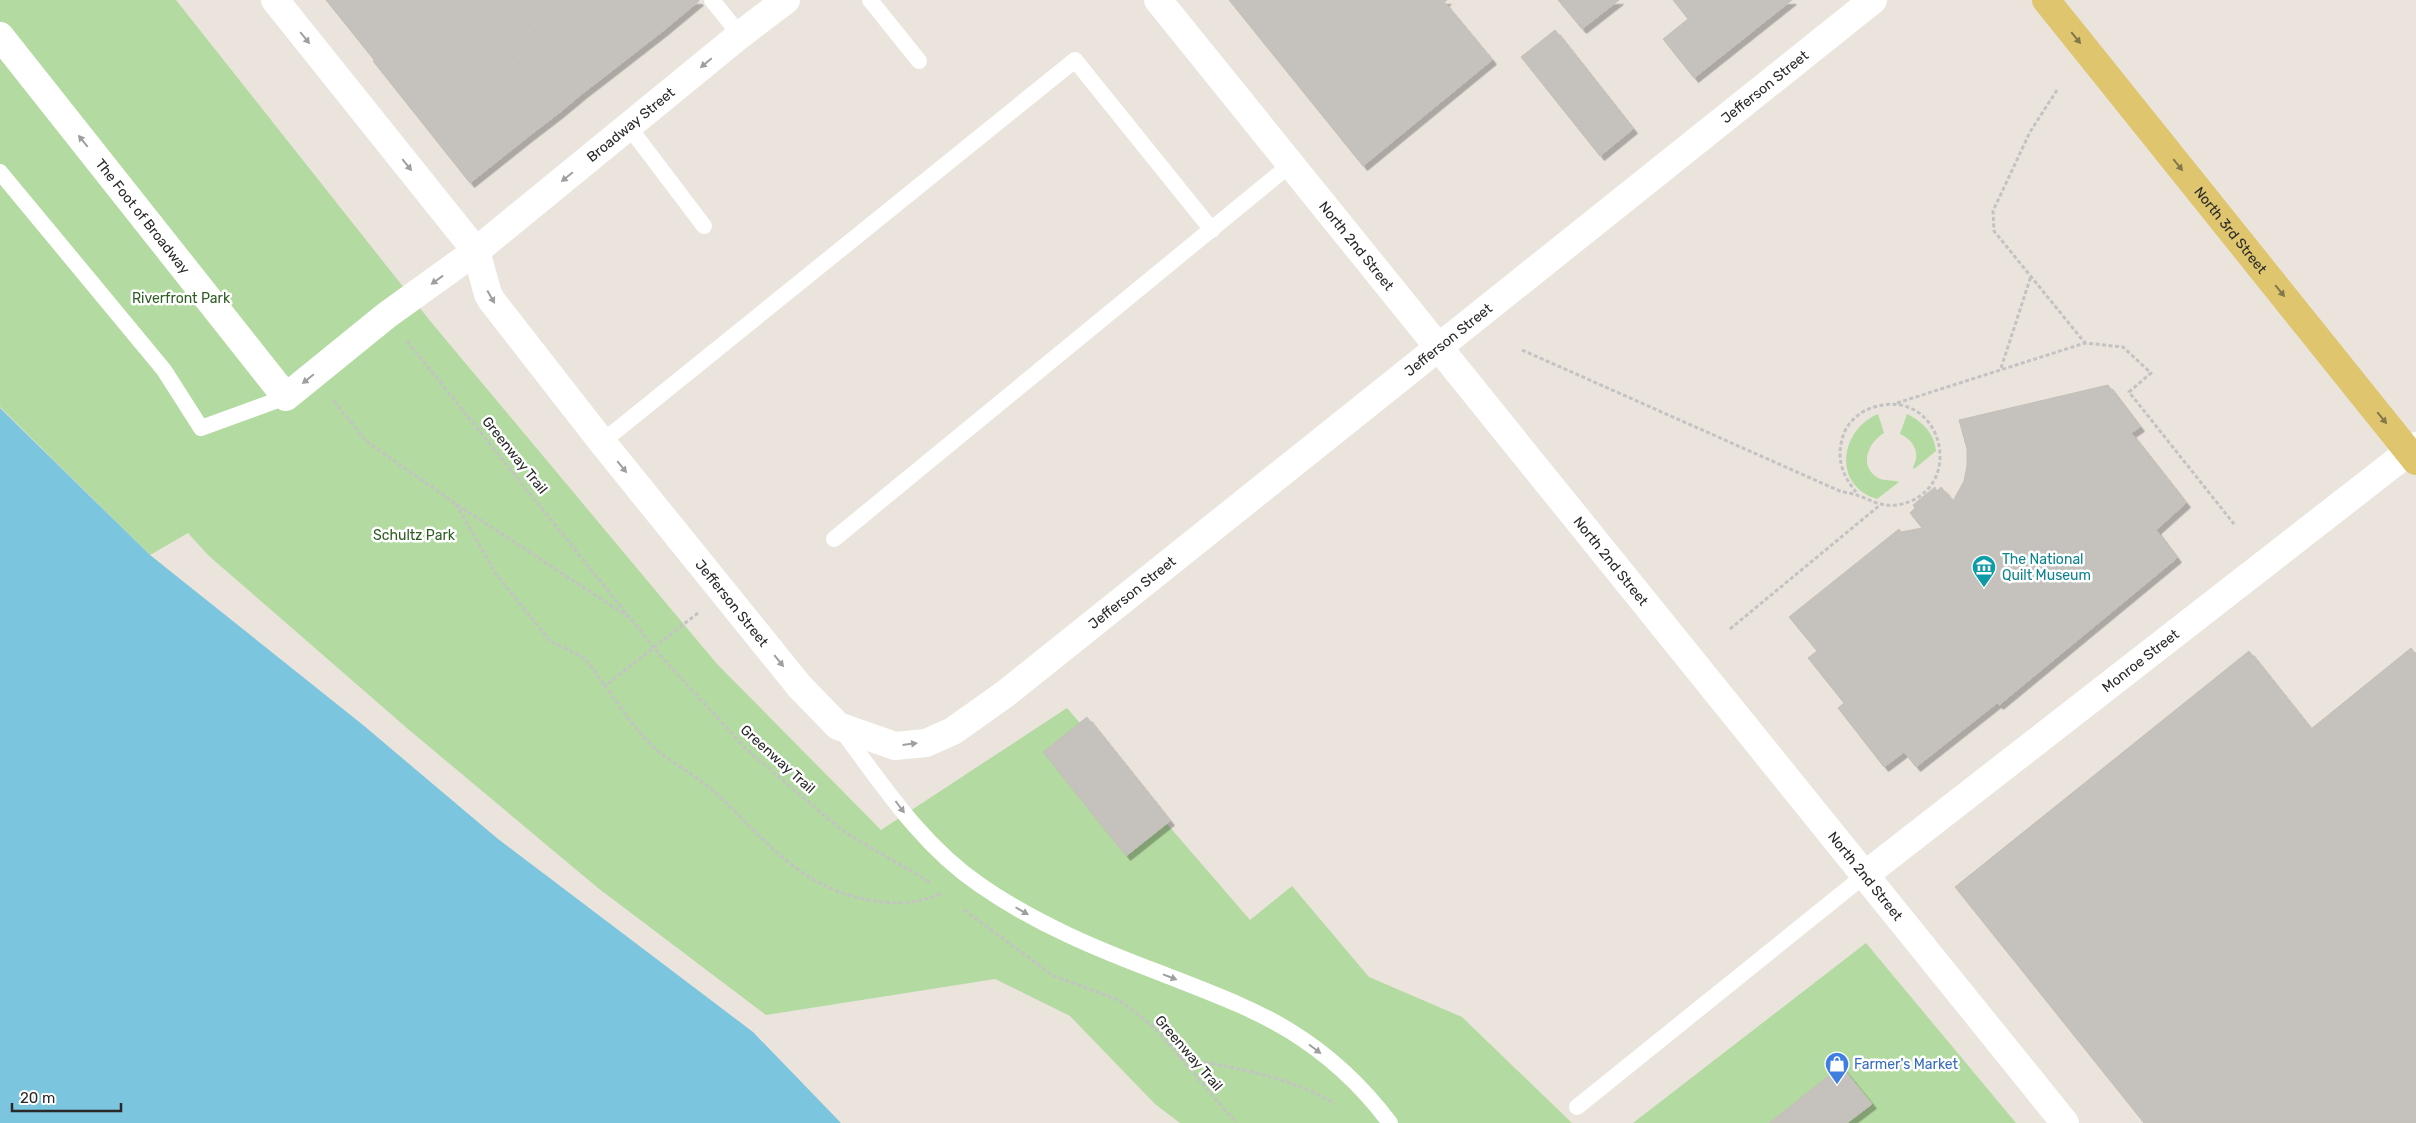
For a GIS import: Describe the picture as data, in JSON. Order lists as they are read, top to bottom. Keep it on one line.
{"streets":{"main road":["North 3rd Street"],"street":["Jefferson Street","Broadway Street","The Foot of Broadway","North 2nd Street","Monroe Street"],"path":["Greenway Trail"]},"crossings":[["Jefferson Street","Broadway Street"],["Jefferson Street","North 2nd Street"],["North 3rd Street","Monroe Street"],["North 2nd Street","Monroe Street"]],"one_way":["Broadway Street","North 3rd Street"],"parks":["Riverfront Park","Schultz Park"],"places":{"museum":["The National Quilt Museum"],"shop":["Farmer's Market"]},"scale_bar":"20 m"}
